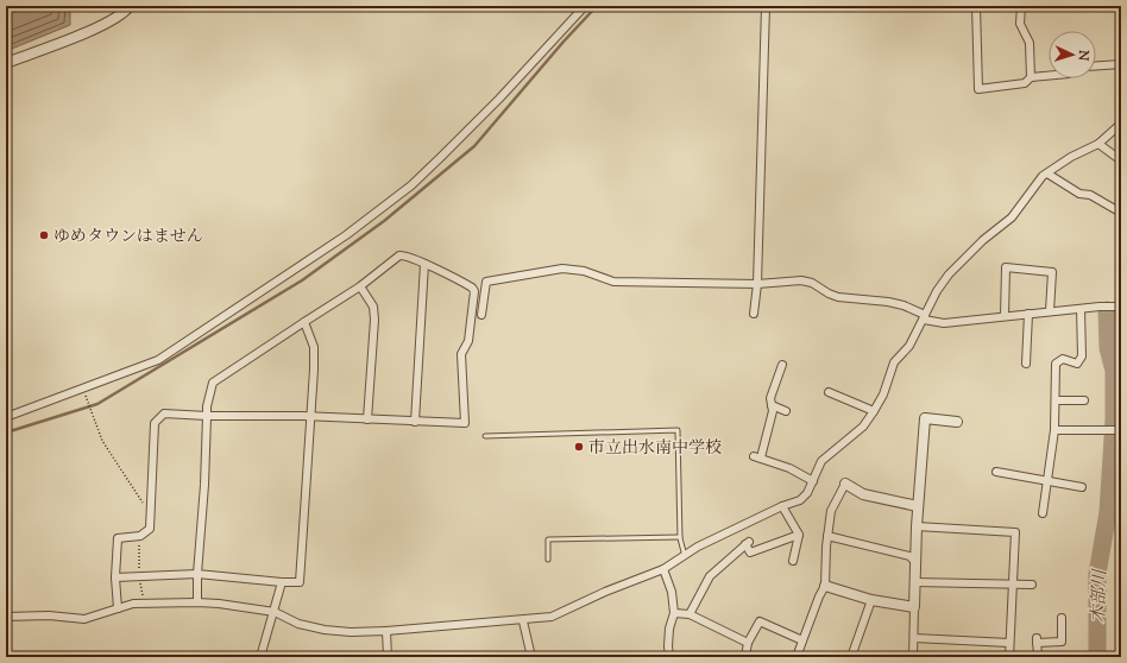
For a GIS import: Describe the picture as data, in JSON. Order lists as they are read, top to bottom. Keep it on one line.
{"water":["木部川"],"places":["ゆめタウンはません","市立出水南中学校"],"north":"right"}
